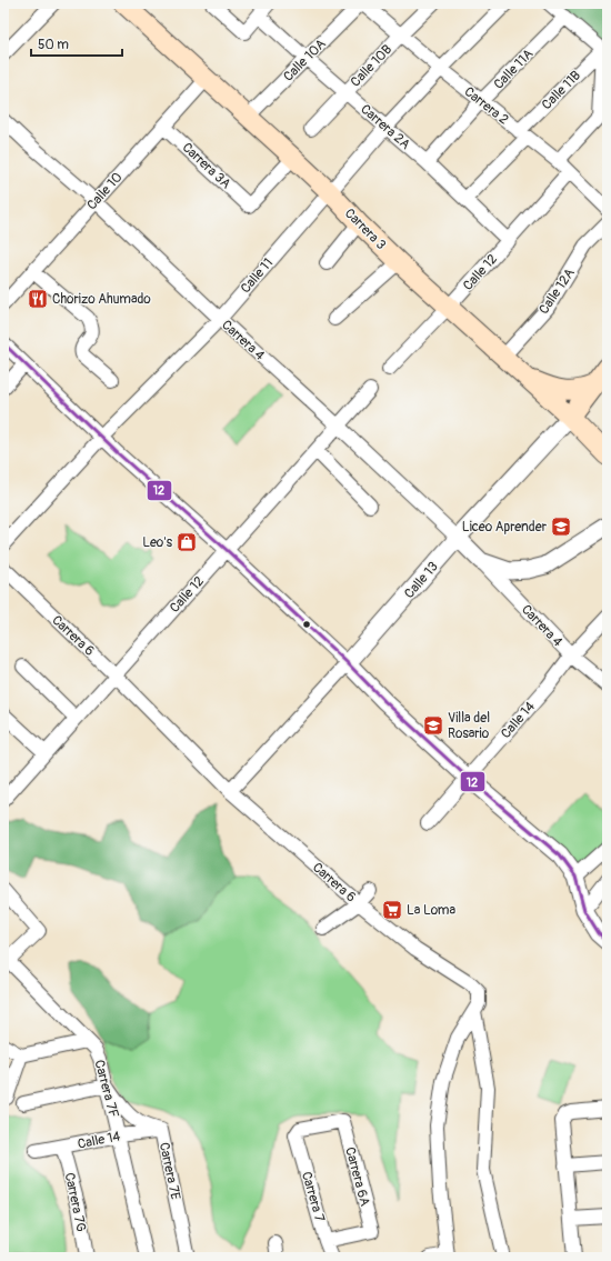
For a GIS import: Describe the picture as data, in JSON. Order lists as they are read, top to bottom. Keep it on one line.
{"streets":{"main road":["Carrera 3","Calle 13"],"street":["Calle 10A","Calle 10B","Calle 11A","Calle 11B","Carrera 2","Carrera 2A","Carrera 3A","Calle 10","Calle 12","Calle 11","Calle 12A","Carrera 4","Carrera 6","Calle 14","Carrera 7F","Carrera 7E","Carrera 6A","Carrera 7","Carrera 7G"]},"crossings":[["Calle 10A","Carrera 2"],["Calle 10A","Carrera 2A"],["Calle 10A","Carrera 3"],["Calle 10B","Carrera 2"],["Calle 10B","Carrera 2A"],["Calle 11A","Carrera 2"],["Calle 11A","Carrera 2A"],["Calle 11B","Carrera 2"],["Calle 11B","Carrera 2A"],["Carrera 2","Calle 12"],["Carrera 2","Calle 11"],["Carrera 2A","Calle 12"],["Carrera 2A","Calle 11"],["Carrera 3A","Calle 10"],["Carrera 3A","Carrera 3"],["Calle 10","Carrera 3"],["Calle 10","Carrera 4"],["Carrera 3","Calle 12"],["Carrera 3","Calle 11"],["Carrera 3","Calle 12A"],["Carrera 3","Calle 13"],["Calle 12","Carrera 4"],["Calle 12","Carrera 6"],["Calle 11","Carrera 4"],["Carrera 4","Calle 13"],["Carrera 4","Calle 14"],["Calle 13","Carrera 6"],["Calle 14","Carrera 7F"],["Calle 14","Carrera 7E"],["Calle 14","Carrera 7G"],["Carrera 7F","Carrera 7E"],["Carrera 6A","Carrera 7"]],"places":{"restaurant":["Chorizo Ahumado"],"school or university":["Liceo Aprender","Villa del Rosario"],"shop":["Leo's"],"supermarket":["La Loma"]},"lines":["transit line 12"],"scale_bar":"50 m"}
